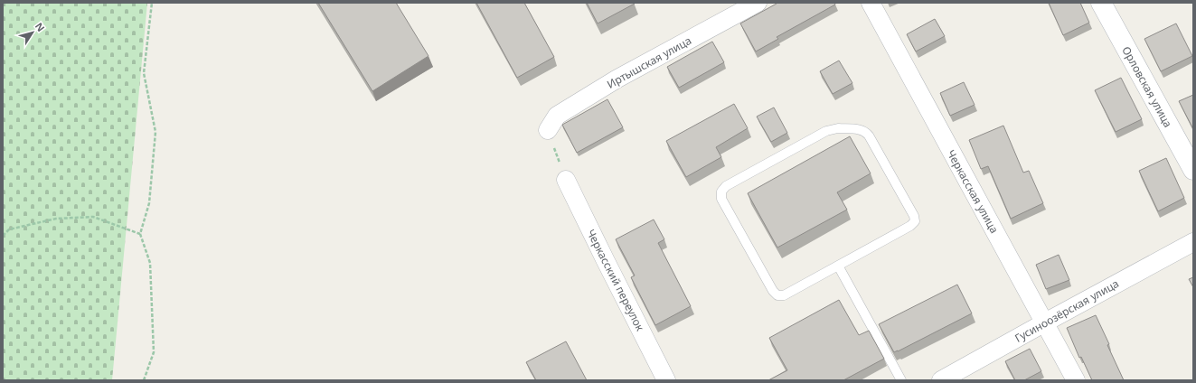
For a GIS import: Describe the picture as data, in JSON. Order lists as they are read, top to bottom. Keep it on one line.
{"streets":{"street":["Иртышская улица","Орловская улица","Черкасская улица","Черкасский переулок","Гусиноозёрская улица"]},"crossings":[["Черкасская улица","Гусиноозёрская улица"]],"north":"top right"}
